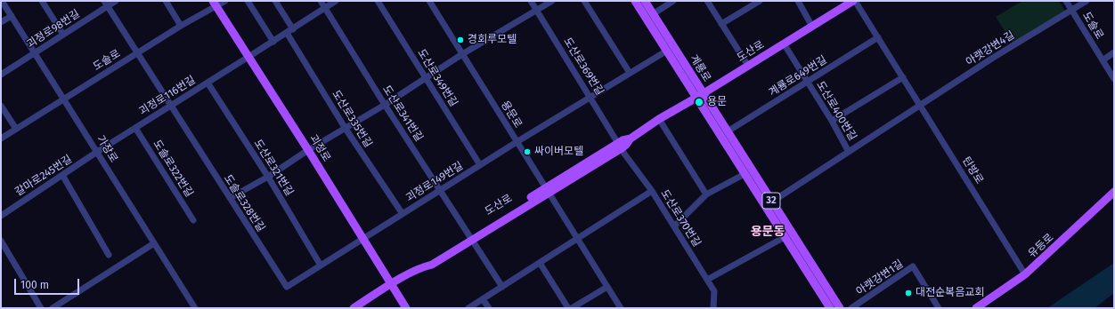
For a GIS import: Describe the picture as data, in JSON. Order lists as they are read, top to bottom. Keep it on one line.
{"streets":{"main road":["도산로","계룡로","괴정로","32","유등로"],"street":["도솔로","괴정로98번길","아랫강변4길","도산로369번길","계룡로649번길","도산로349번길","괴정로116번길","도산로400번길","도산로341번길","용문로","도산로335번길","가장로","도산로321번길","도솔로322번길","탄방로","갈마로245번길","괴정로149번길","도솔로328번길","도산로370번길","아랫강변1길"]},"crossings":[["도솔로","아랫강변4길"],["도솔로","괴정로"],["도솔로","가장로"],["도솔로","도솔로328번길"],["괴정로98번길","가장로"],["괴정로98번길","도솔로328번길"],["아랫강변4길","탄방로"],["도산로","도산로369번길"],["도산로","계룡로"],["도산로","도산로400번길"],["도산로","도산로341번길"],["도산로","용문로"],["도산로","괴정로"],["도산로","탄방로"],["도산로","도산로370번길"],["도산로369번길","괴정로149번길"],["도산로369번길","도산로370번길"],["계룡로","계룡로649번길"],["계룡로","괴정로149번길"],["계룡로649번길","도산로400번길"],["계룡로649번길","탄방로"],["도산로349번길","괴정로149번길"],["괴정로116번길","도산로341번길"],["괴정로116번길","도산로335번길"],["괴정로116번길","괴정로"],["괴정로116번길","가장로"],["괴정로116번길","도산로321번길"],["괴정로116번길","도솔로322번길"],["괴정로116번길","갈마로245번길"],["괴정로116번길","도솔로328번길"],["도산로341번길","괴정로149번길"],["용문로","괴정로149번길"],["도산로335번길","괴정로149번길"],["괴정로","괴정로149번길"],["괴정로","도솔로328번길"],["가장로","갈마로245번길"],["도산로321번길","도솔로328번길"],["탄방로","유등로"],["괴정로149번길","도솔로328번길"]],"districts":["용문동"],"places":["경회루모텔","용문","싸이버모텔","대전순복음교회"],"scale_bar":"100 m"}
